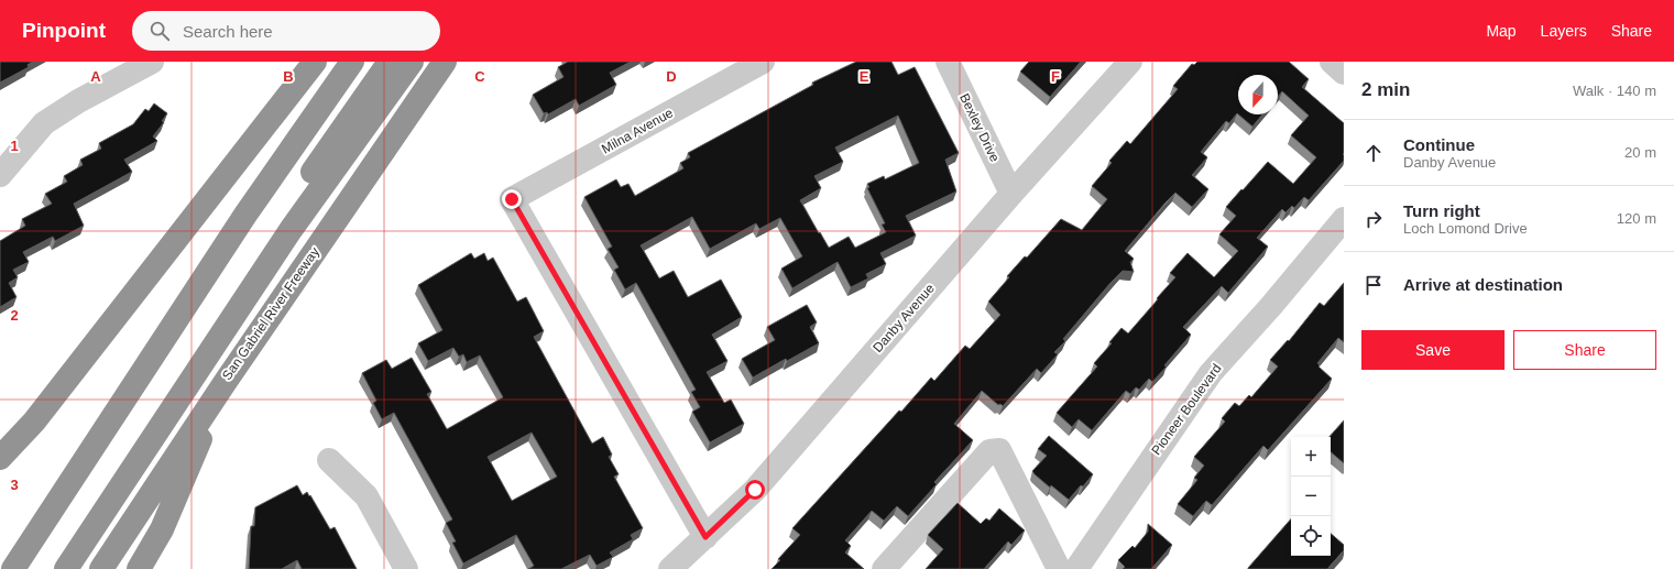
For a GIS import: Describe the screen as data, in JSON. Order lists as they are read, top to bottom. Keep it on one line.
{"streets":{"highway":["San Gabriel River Freeway"],"street":["Bexley Drive","Milna Avenue","Danby Avenue","Pioneer Boulevard"]},"crossings":[["Bexley Drive","Danby Avenue"],["Milna Avenue","Danby Avenue"]],"north":"bottom","page":{"header":"Pinpoint","search":"Search here","nav":["Map","Layers","Share"],"heading":["2 min","Walk · 140 m"],"list":[["Continue","Danby Avenue","20 m"],["Turn right","Loch Lomond Drive","120 m"],"Arrive at destination"],"buttons":["Save","Share"],"map_buttons":["+","−"]},"grid":{"columns":["A","B","C","D","E","F"],"rows":["1","2","3"]}}
